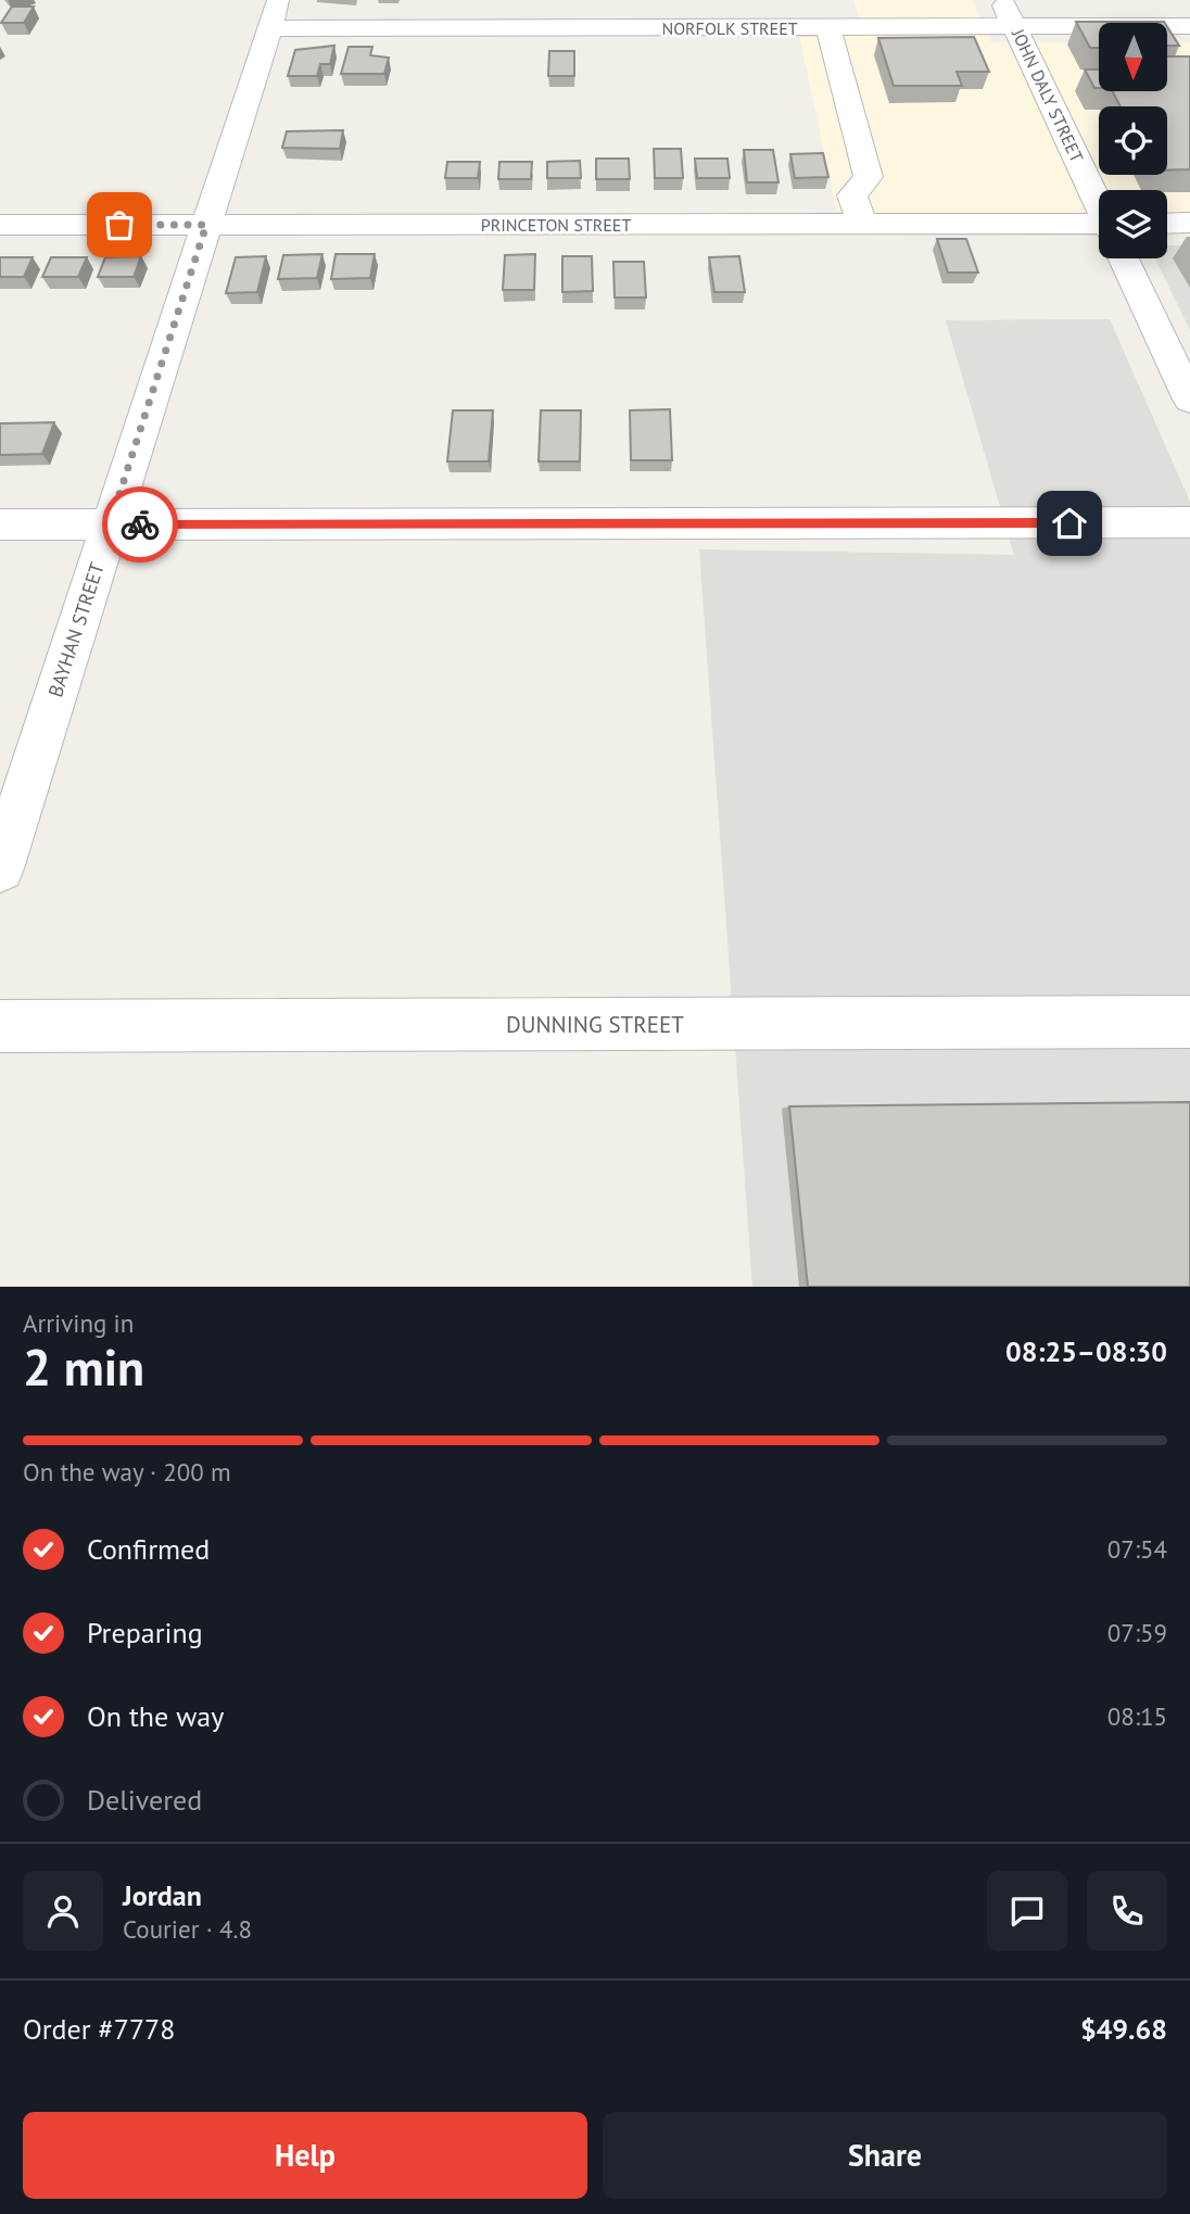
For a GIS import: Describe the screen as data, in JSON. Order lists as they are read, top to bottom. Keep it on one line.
{"streets":{"street":["NORFOLK STREET","JOHN DALY STREET","PRINCETON STREET","BAYHAN STREET","DUNNING STREET"]},"crossings":[["NORFOLK STREET","JOHN DALY STREET"],["NORFOLK STREET","BAYHAN STREET"],["PRINCETON STREET","BAYHAN STREET"]],"north":"bottom","page":{"heading":["2 min","Arriving in","08:25–08:30"],"panel":["Jordan","Courier · 4.8","Order #7778","$49.68"],"bar":"On the way · 200 m","list":[["Confirmed","07:54"],["Preparing","07:59"],["On the way","08:15"],"Delivered"],"buttons":["Help","Share"]}}
